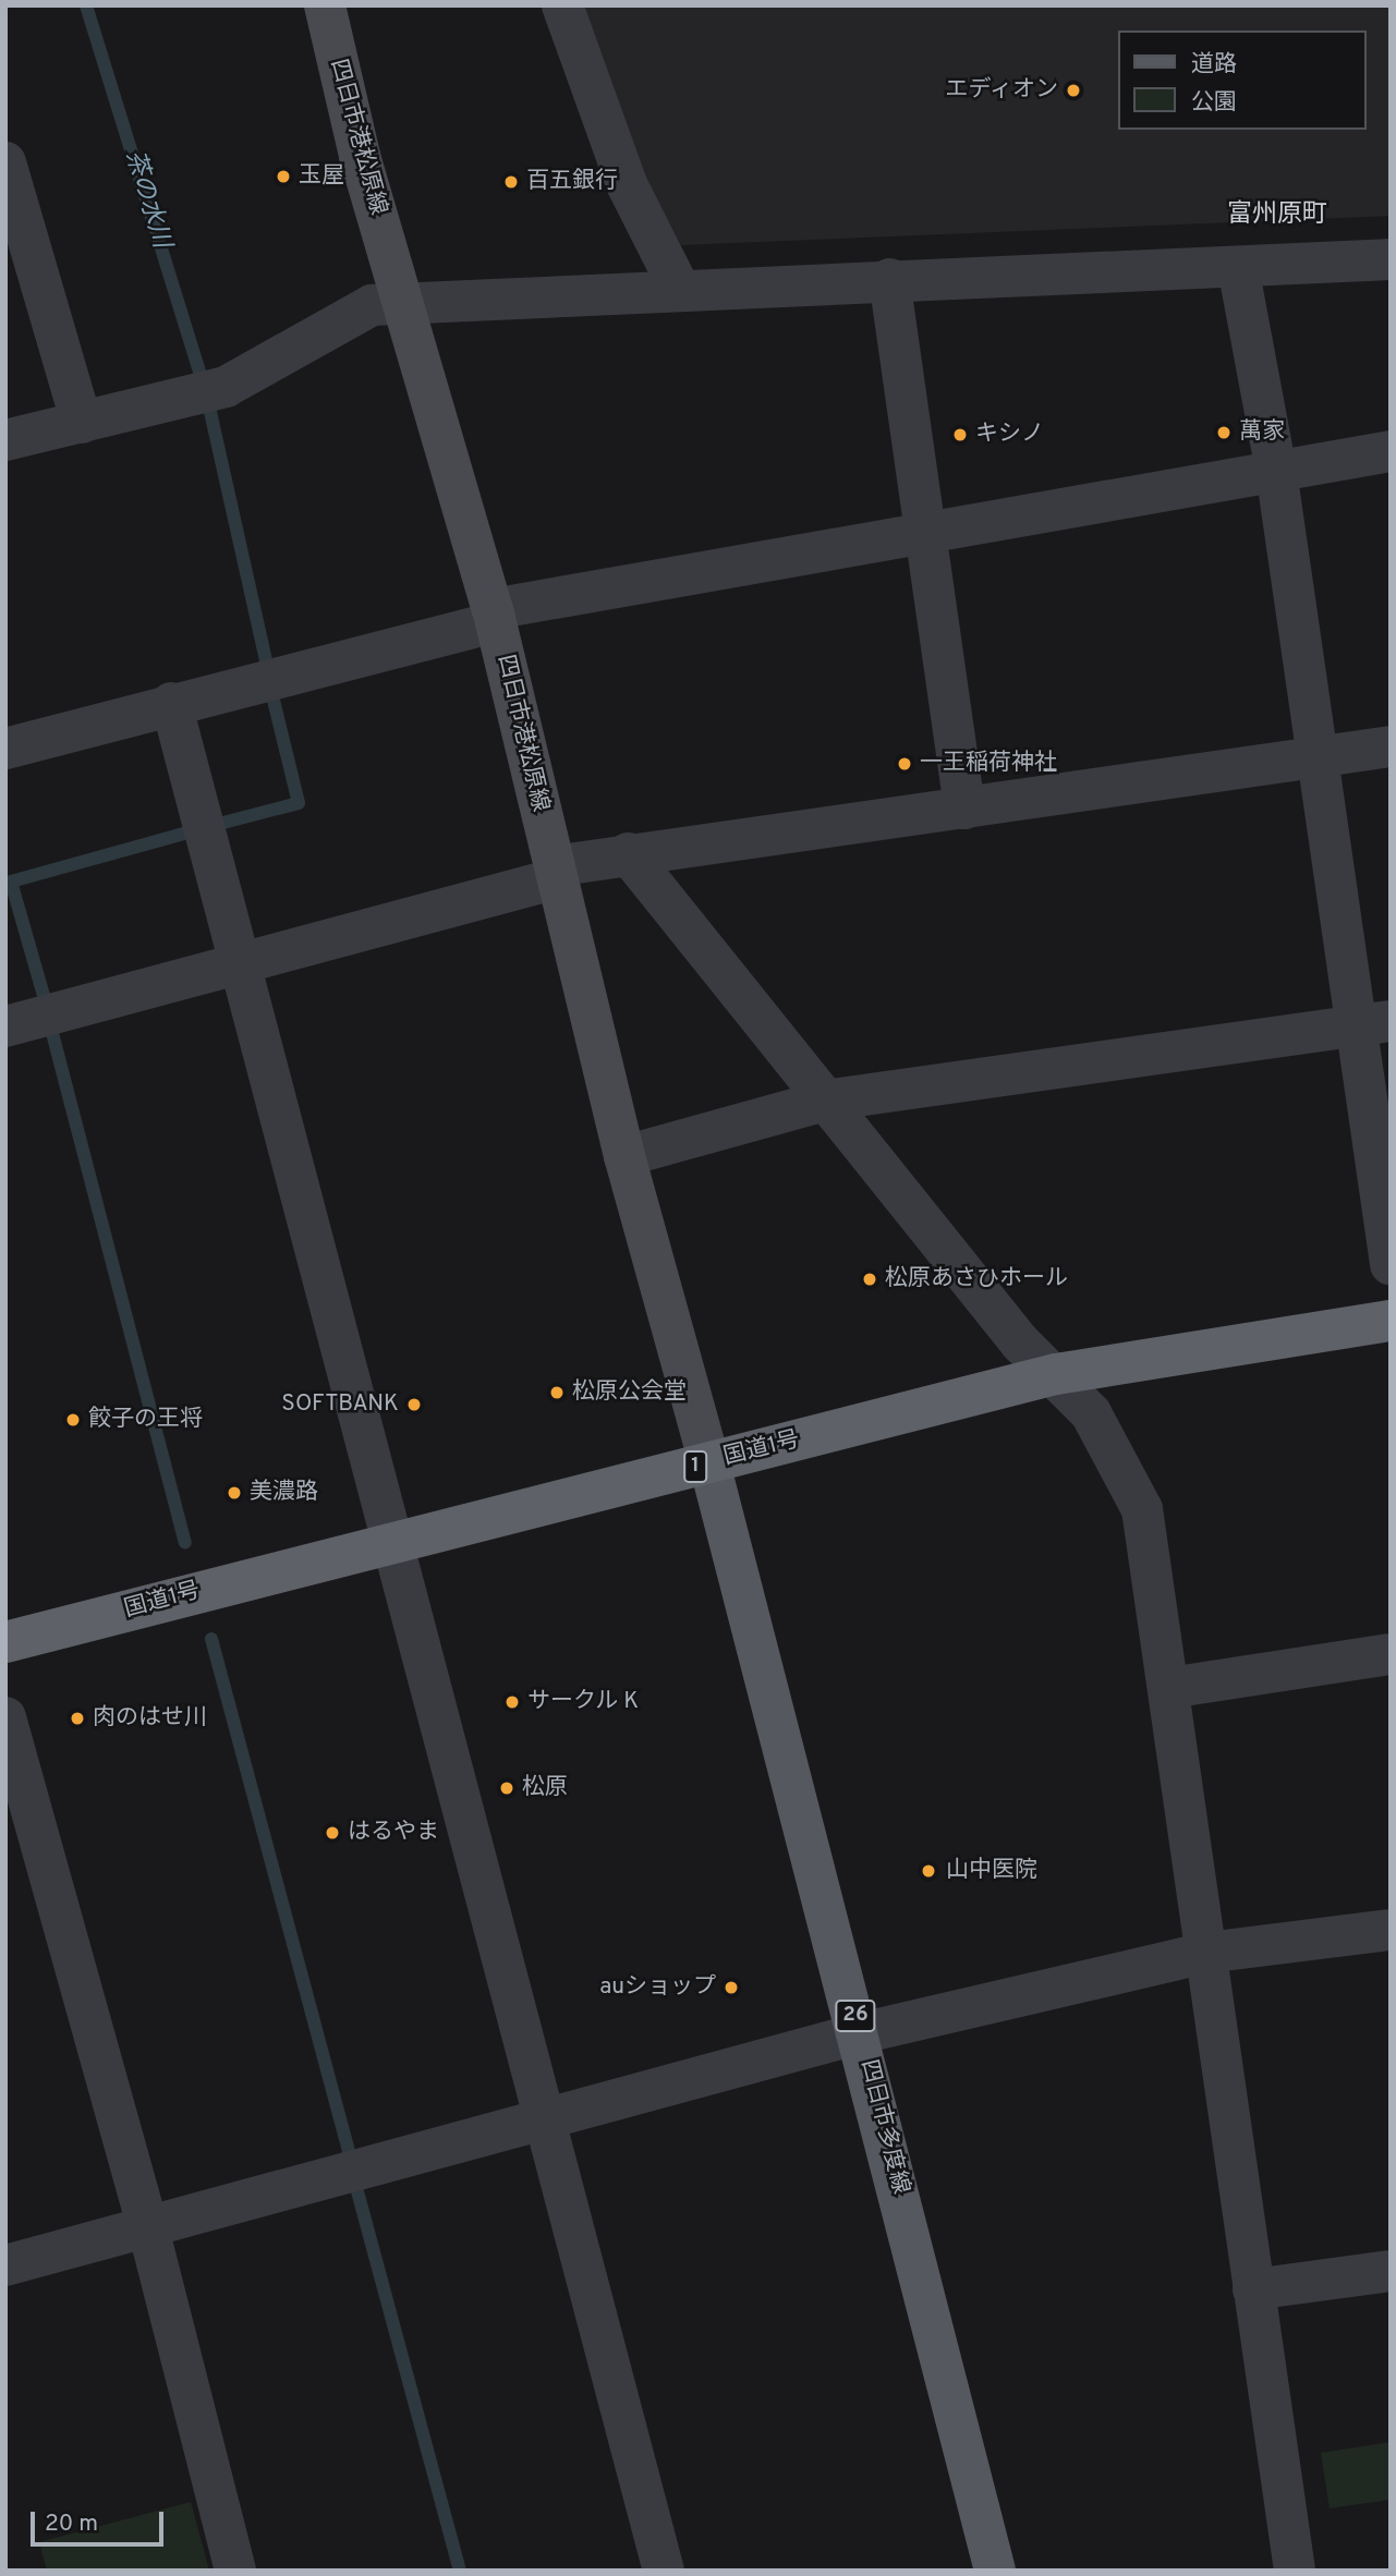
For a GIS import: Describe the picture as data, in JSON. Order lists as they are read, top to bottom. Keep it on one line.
{"streets":{"highway":["国道1号","1"],"main road":["四日市港松原線","26","四日市多度線"]},"crossings":[["四日市港松原線","国道1号"],["四日市港松原線","四日市多度線"],["国道1号","四日市多度線"]],"districts":["富州原町"],"water":["茶の水川"],"places":["エディオン","玉屋","百五銀行","萬家","キシノ","一王稲荷神社","松原あさひホール","松原公会堂","SOFTBANK","餃子の王将","美濃路","サークル K","肉のはせ川","松原","はるやま","山中医院","auショップ"],"legend":["道路","公園"],"scale_bar":"20 m"}
